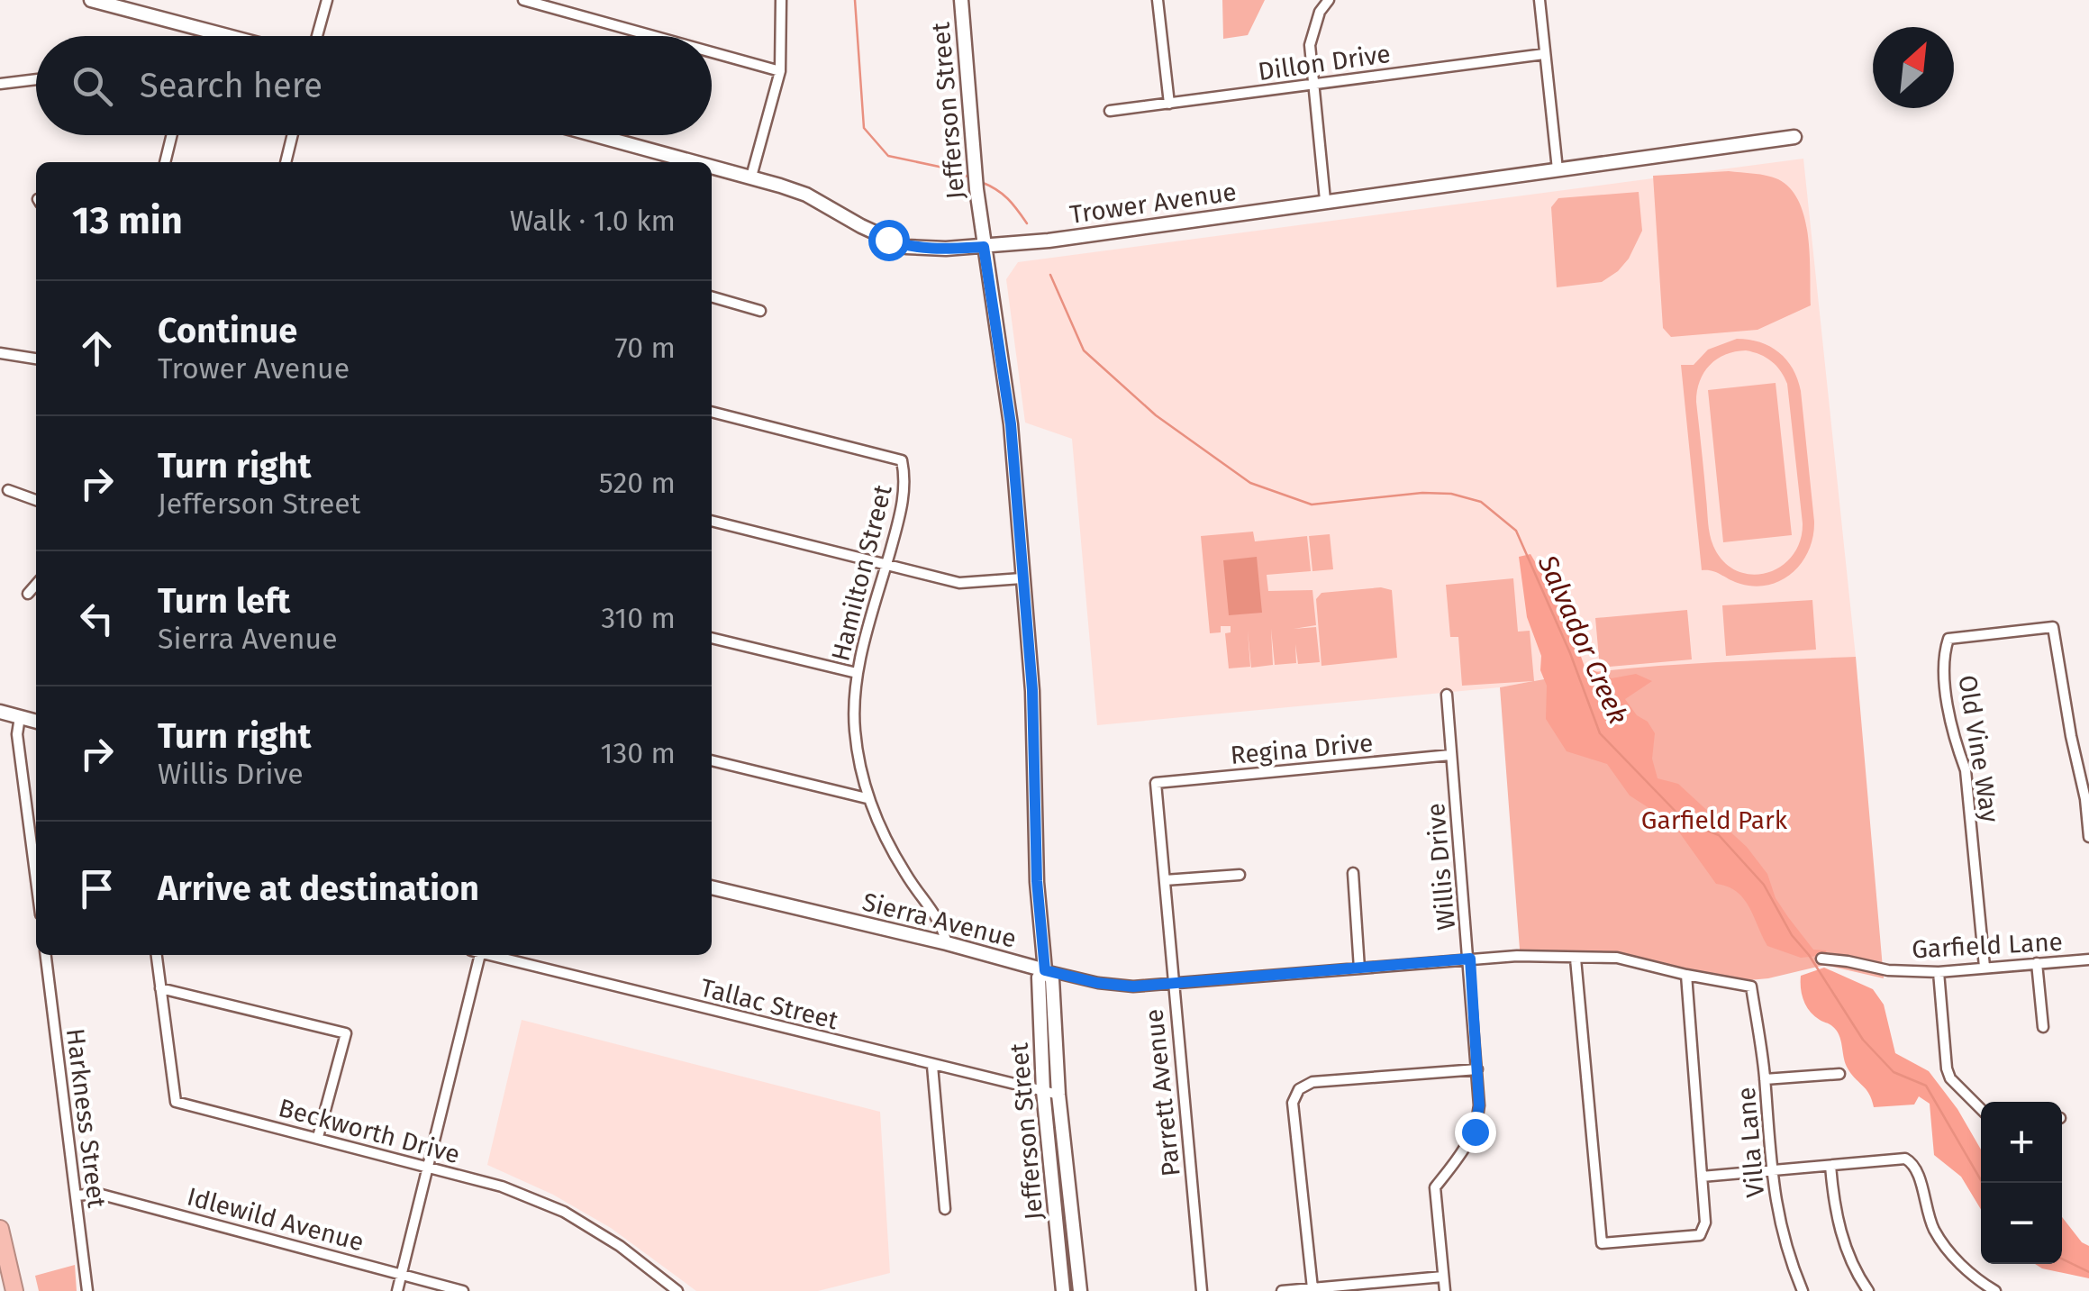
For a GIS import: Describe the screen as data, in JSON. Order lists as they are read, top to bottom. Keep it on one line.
{"streets":{"street":["Dillon Drive","Jefferson Street","Trower Avenue","Hamilton Street","Regina Drive","Old Vine Way","Willis Drive","Sierra Avenue","Garfield Lane","Tallac Street","Parrett Avenue","Harkness Street","Beckworth Drive","Villa Lane","Idlewild Avenue"]},"crossings":[["Jefferson Street","Trower Avenue"],["Jefferson Street","Sierra Avenue"],["Jefferson Street","Tallac Street"],["Hamilton Street","Sierra Avenue"],["Regina Drive","Willis Drive"],["Regina Drive","Parrett Avenue"],["Old Vine Way","Garfield Lane"],["Willis Drive","Sierra Avenue"],["Sierra Avenue","Parrett Avenue"],["Sierra Avenue","Villa Lane"],["Harkness Street","Idlewild Avenue"]],"water":["Salvador Creek"],"parks":["Garfield Park"],"north":"top right","page":{"search":"Search here","heading":["13 min","Walk · 1.0 km"],"list":[["Continue","Trower Avenue","70 m"],["Turn right","Jefferson Street","520 m"],["Turn left","Sierra Avenue","310 m"],["Turn right","Willis Drive","130 m"],"Arrive at destination"],"map_buttons":["+","−"]}}
